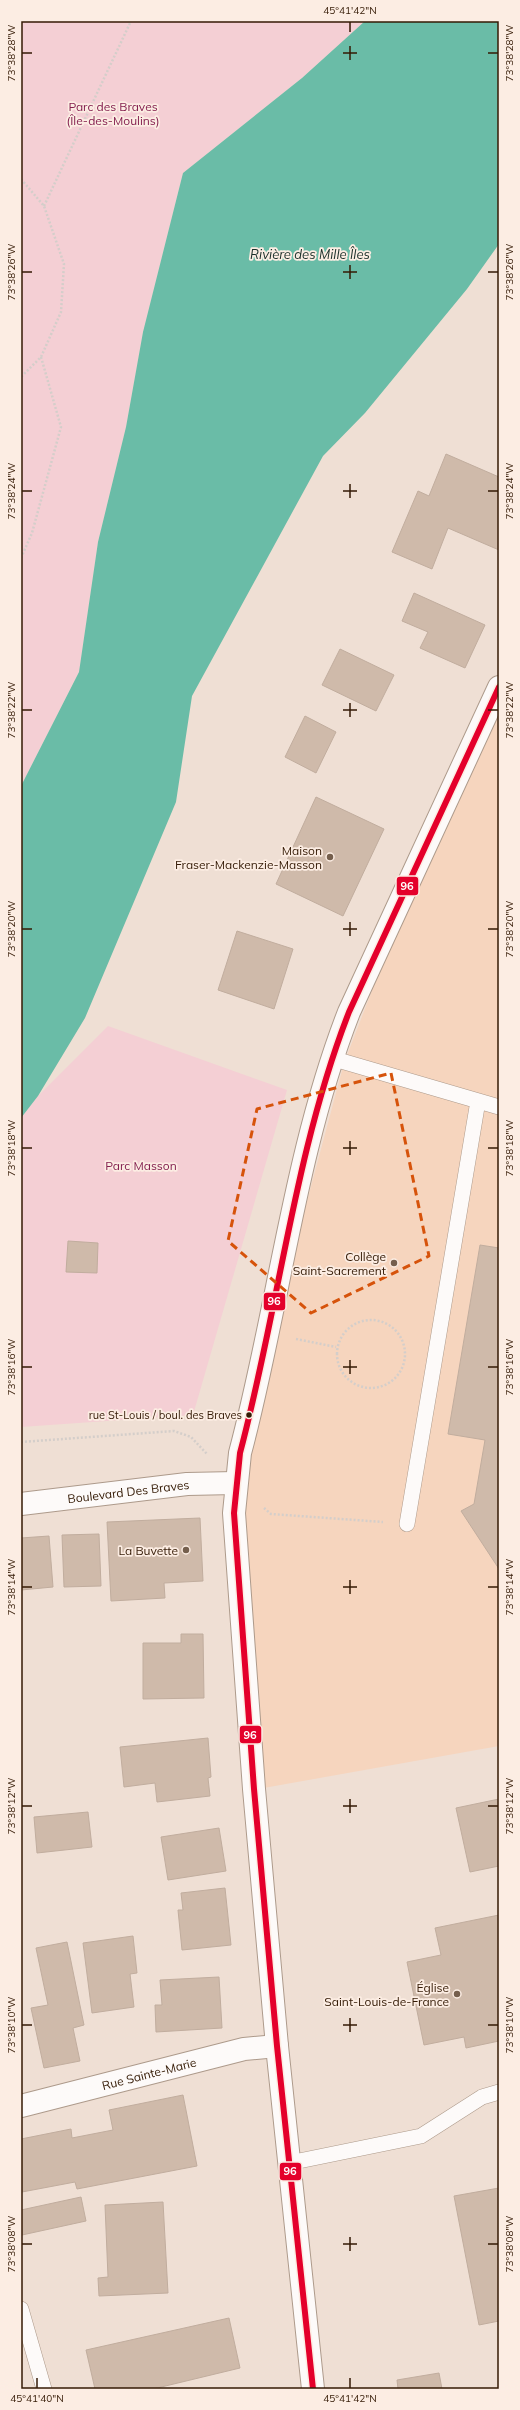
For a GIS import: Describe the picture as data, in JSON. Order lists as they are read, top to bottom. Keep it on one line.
{"streets":{"main road":["Boulevard Des Braves","Rue Sainte-Marie"]},"water":["Rivière des Mille Îles"],"parks":["Parc des Braves (Île-des-Moulins)","Parc Masson"],"places":["Maison Fraser-Mackenzie-Masson","Collège Saint-Sacrement","rue St-Louis / boul. des Braves","La Buvette","Église Saint-Louis-de-France"],"lines":["transit line 96"],"coordinates":["45°41'42\"N","73°38'28\"W","73°38'26\"W","73°38'24\"W","73°38'22\"W","73°38'20\"W","73°38'18\"W","73°38'16\"W","73°38'14\"W","73°38'12\"W","73°38'10\"W","73°38'08\"W","45°41'40\"N"]}
